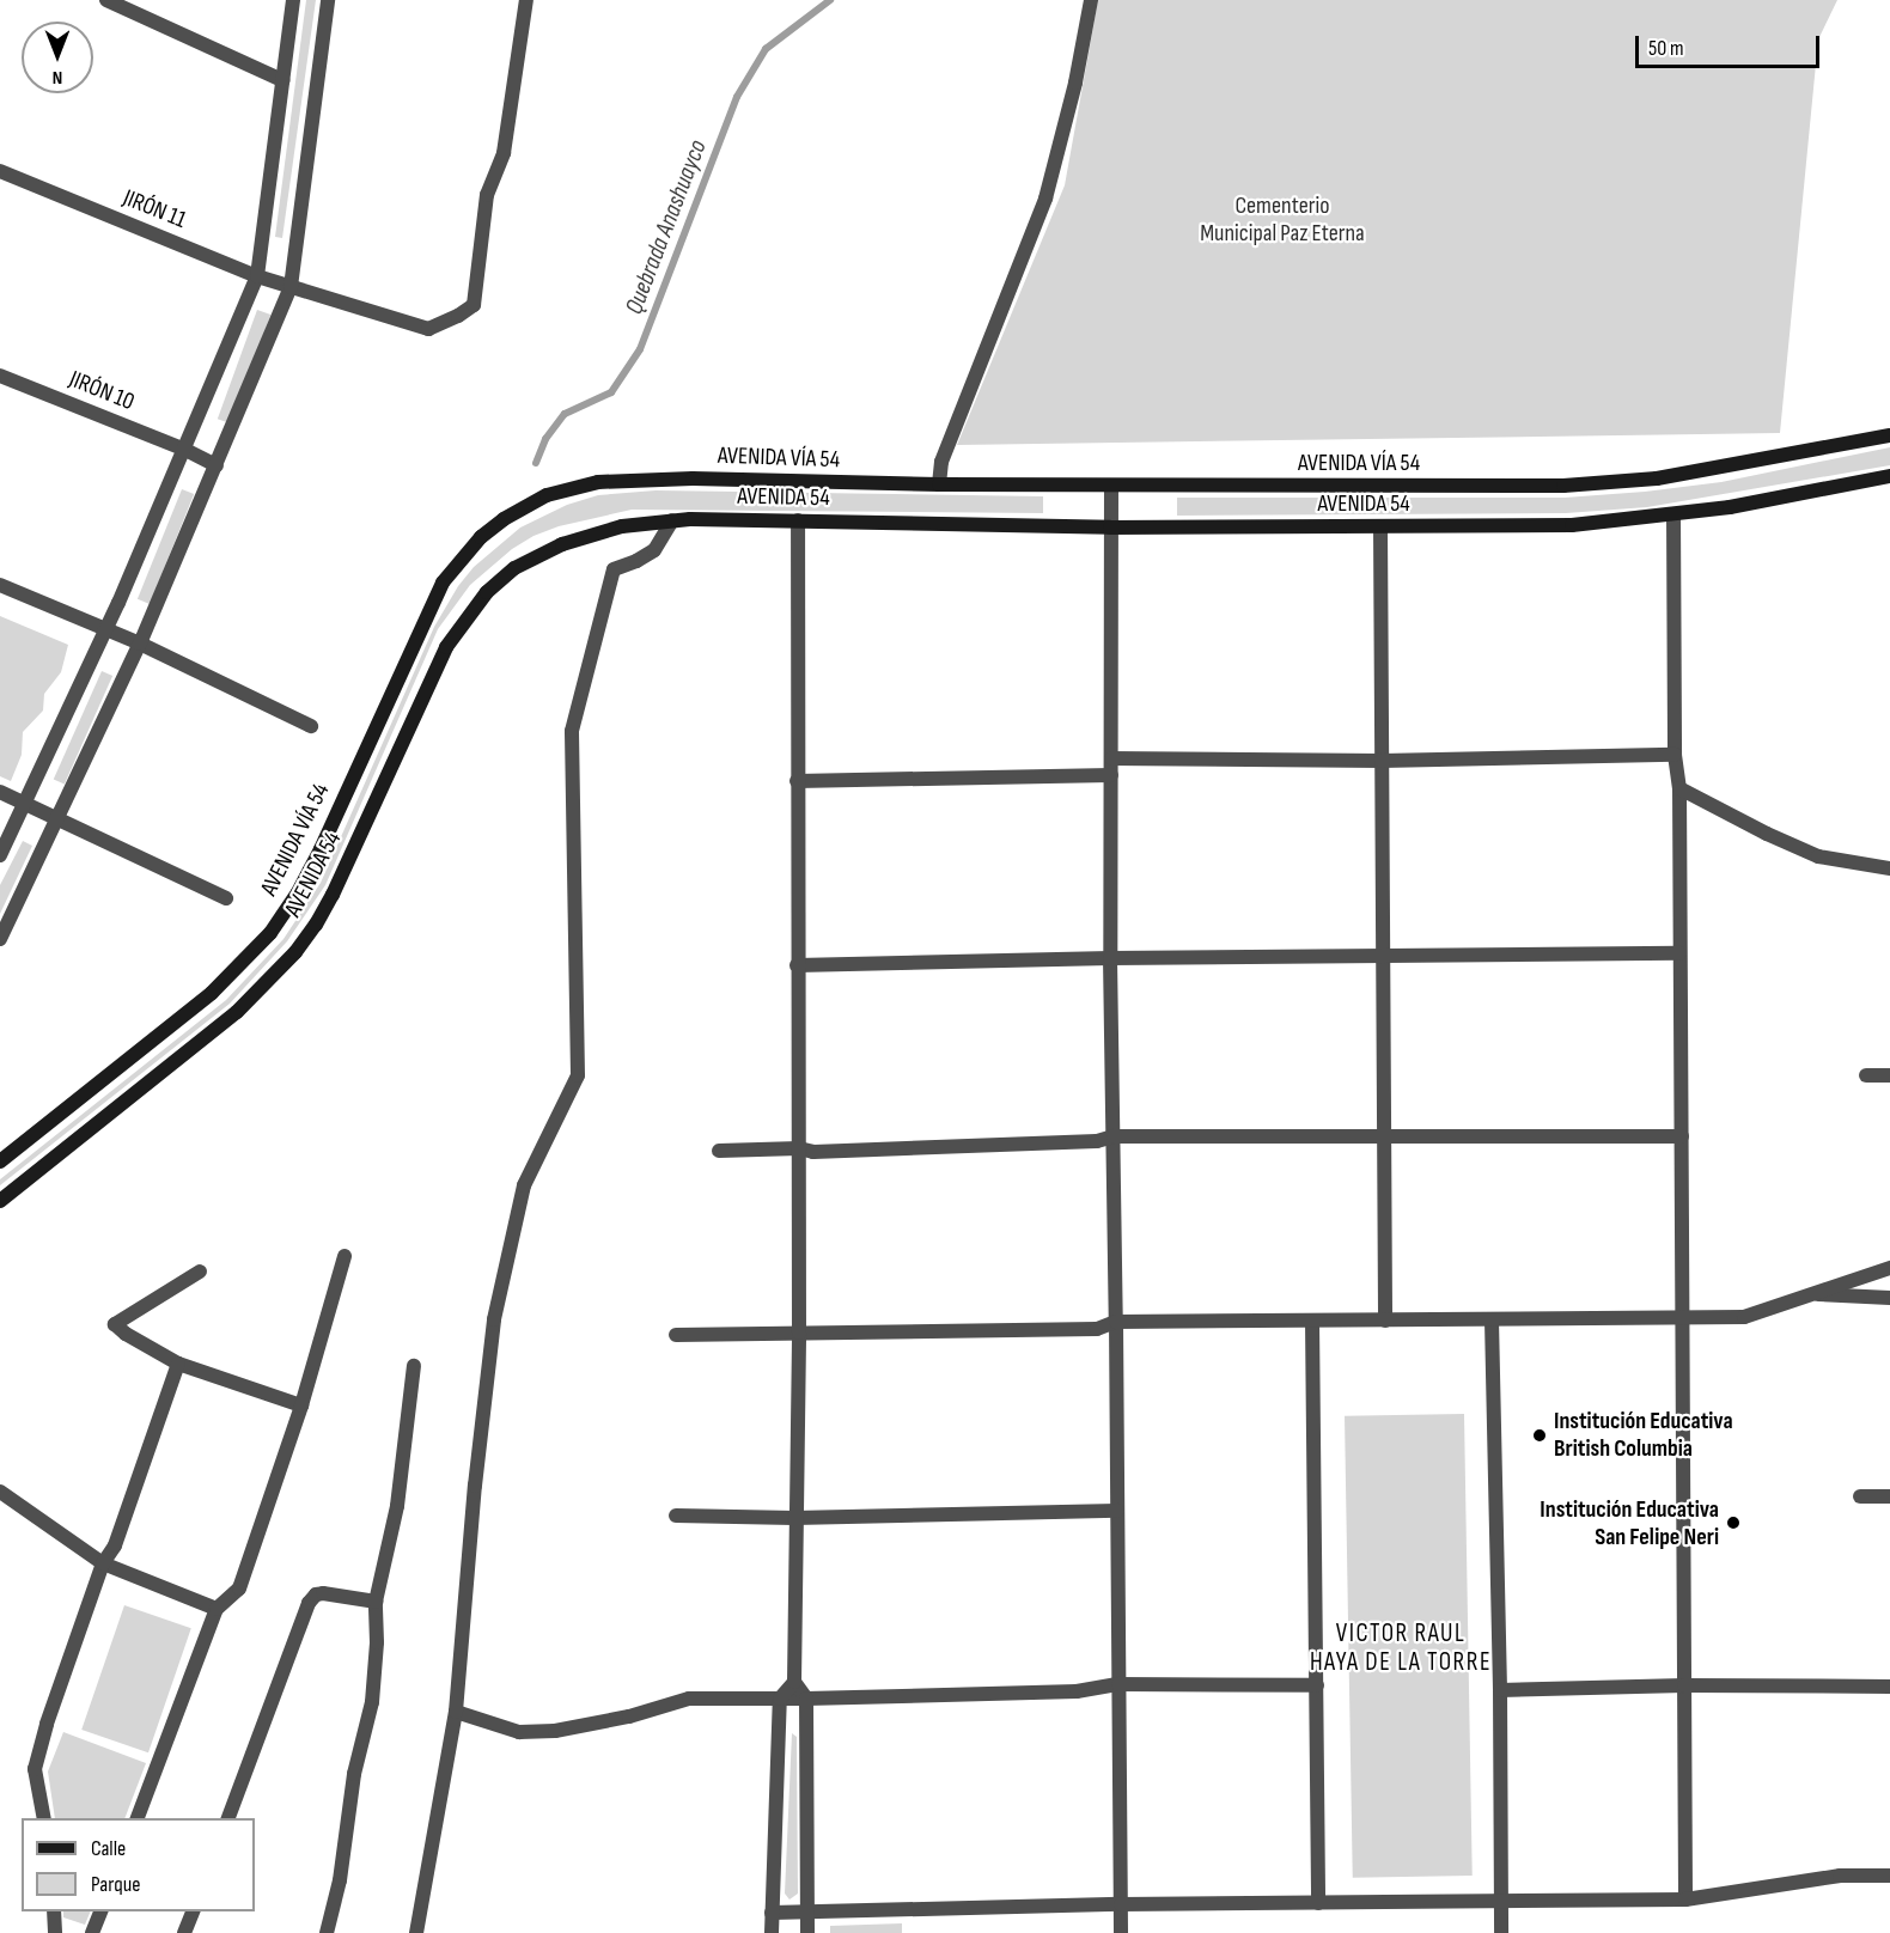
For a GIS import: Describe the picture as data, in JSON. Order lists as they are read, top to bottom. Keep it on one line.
{"streets":{"main road":["AVENIDA VÍA 54","AVENIDA 54"],"street":["JIRÓN 11","JIRÓN 10"]},"districts":["VICTOR RAUL HAYA DE LA TORRE"],"water":["Quebrada Anashuayco"],"parks":["Cementerio Municipal Paz Eterna"],"places":["Institución Educativa British Columbia","Institución Educativa San Felipe Neri"],"legend":["Calle","Parque"],"scale_bar":"50 m","north":"bottom"}
